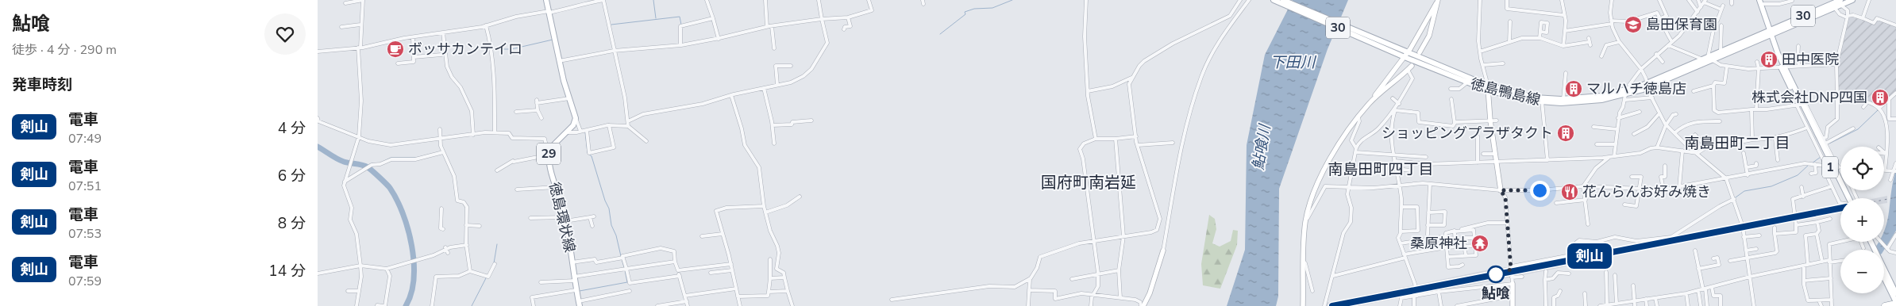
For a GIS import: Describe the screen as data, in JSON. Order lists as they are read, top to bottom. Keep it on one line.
{"streets":{"main road":["30","徳島鴨島線","29","1","徳島環状線"]},"crossings":[["徳島鴨島線","1"],["29","徳島環状線"]],"districts":["南島田町二丁目","南島田町四丁目","国府町南岩延"],"water":["下田川","鮎喰川"],"places":{"school or university":["島田保育園"],"cafe":["ボッサカンテイロ"],"building":["田中医院","マルハチ徳島店","株式会社DNP四国","ショッピングプラザタクト"],"restaurant":["花んらんお好み焼き"],"temple":["桑原神社"],"other":["鮎喰"]},"page":{"heading":[["鮎喰","徒歩 · 4 分 · 290 m"],"発車時刻"],"on_map":"剣山","list":[{"mark":"剣山","name":"電車","note":"07:49","value":"4 分"},{"mark":"剣山","name":"電車","note":"07:51","value":"6 分"},{"mark":"剣山","name":"電車","note":"07:53","value":"8 分"},{"mark":"剣山","name":"電車","note":"07:59","value":"14 分"}],"map_buttons":["+","−"]}}
